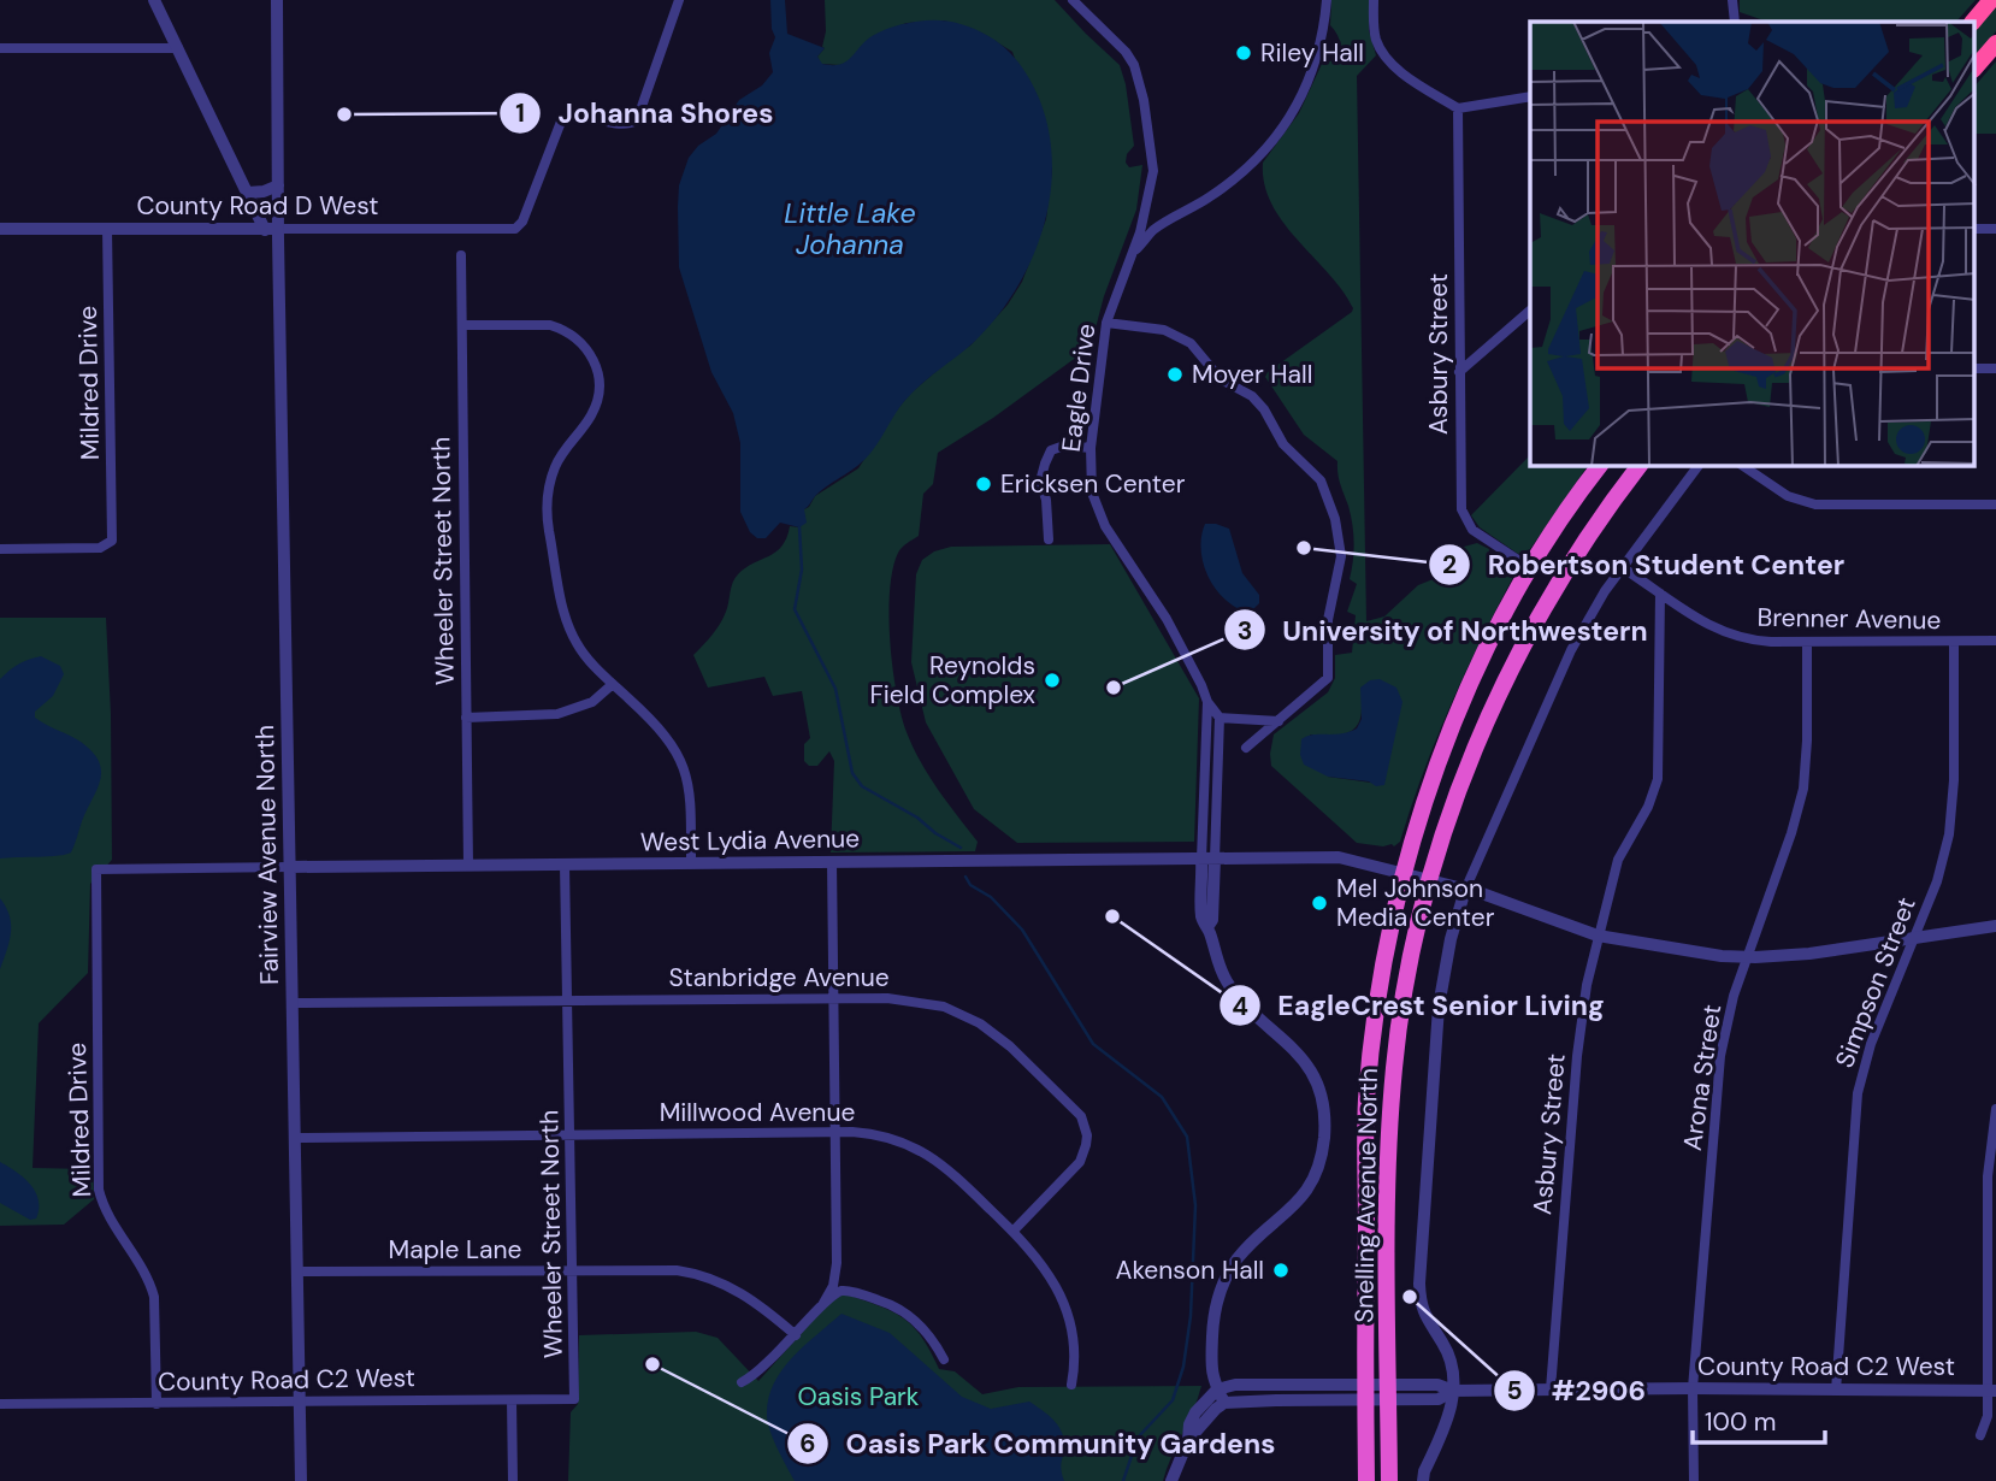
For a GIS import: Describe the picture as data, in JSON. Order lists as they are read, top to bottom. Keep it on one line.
{"streets":{"highway":["Snelling Avenue North"],"street":["County Road D West","Asbury Street","Mildred Drive","Eagle Drive","Wheeler Street North","Brenner Avenue","West Lydia Avenue","Fairview Avenue North","Stanbridge Avenue","Simpson Street","Arona Street","Millwood Avenue","Maple Lane","County Road C2 West"]},"crossings":[["County Road D West","Mildred Drive"],["County Road D West","Fairview Avenue North"],["Asbury Street","Brenner Avenue"],["Asbury Street","Snelling Avenue North"],["Asbury Street","County Road C2 West"],["Mildred Drive","West Lydia Avenue"],["Mildred Drive","County Road C2 West"],["Eagle Drive","West Lydia Avenue"],["Wheeler Street North","West Lydia Avenue"],["Wheeler Street North","Stanbridge Avenue"],["Wheeler Street North","Millwood Avenue"],["Wheeler Street North","Maple Lane"],["Wheeler Street North","County Road C2 West"],["Brenner Avenue","Simpson Street"],["Brenner Avenue","Arona Street"],["West Lydia Avenue","Fairview Avenue North"],["West Lydia Avenue","Snelling Avenue North"],["Fairview Avenue North","Stanbridge Avenue"],["Fairview Avenue North","Millwood Avenue"],["Fairview Avenue North","Maple Lane"],["Fairview Avenue North","County Road C2 West"],["Stanbridge Avenue","Millwood Avenue"],["Simpson Street","County Road C2 West"],["Arona Street","County Road C2 West"],["Snelling Avenue North","County Road C2 West"]],"water":["Little Lake Johanna"],"parks":["Oasis Park"],"places":["Riley Hall","Johanna Shores","Moyer Hall","Ericksen Center","Robertson Student Center","Reynolds Field Complex","University of Northwestern","Mel Johnson Media Center","EagleCrest Senior Living","Akenson Hall","#2906","Oasis Park Community Gardens"],"scale_bar":"100 m"}
